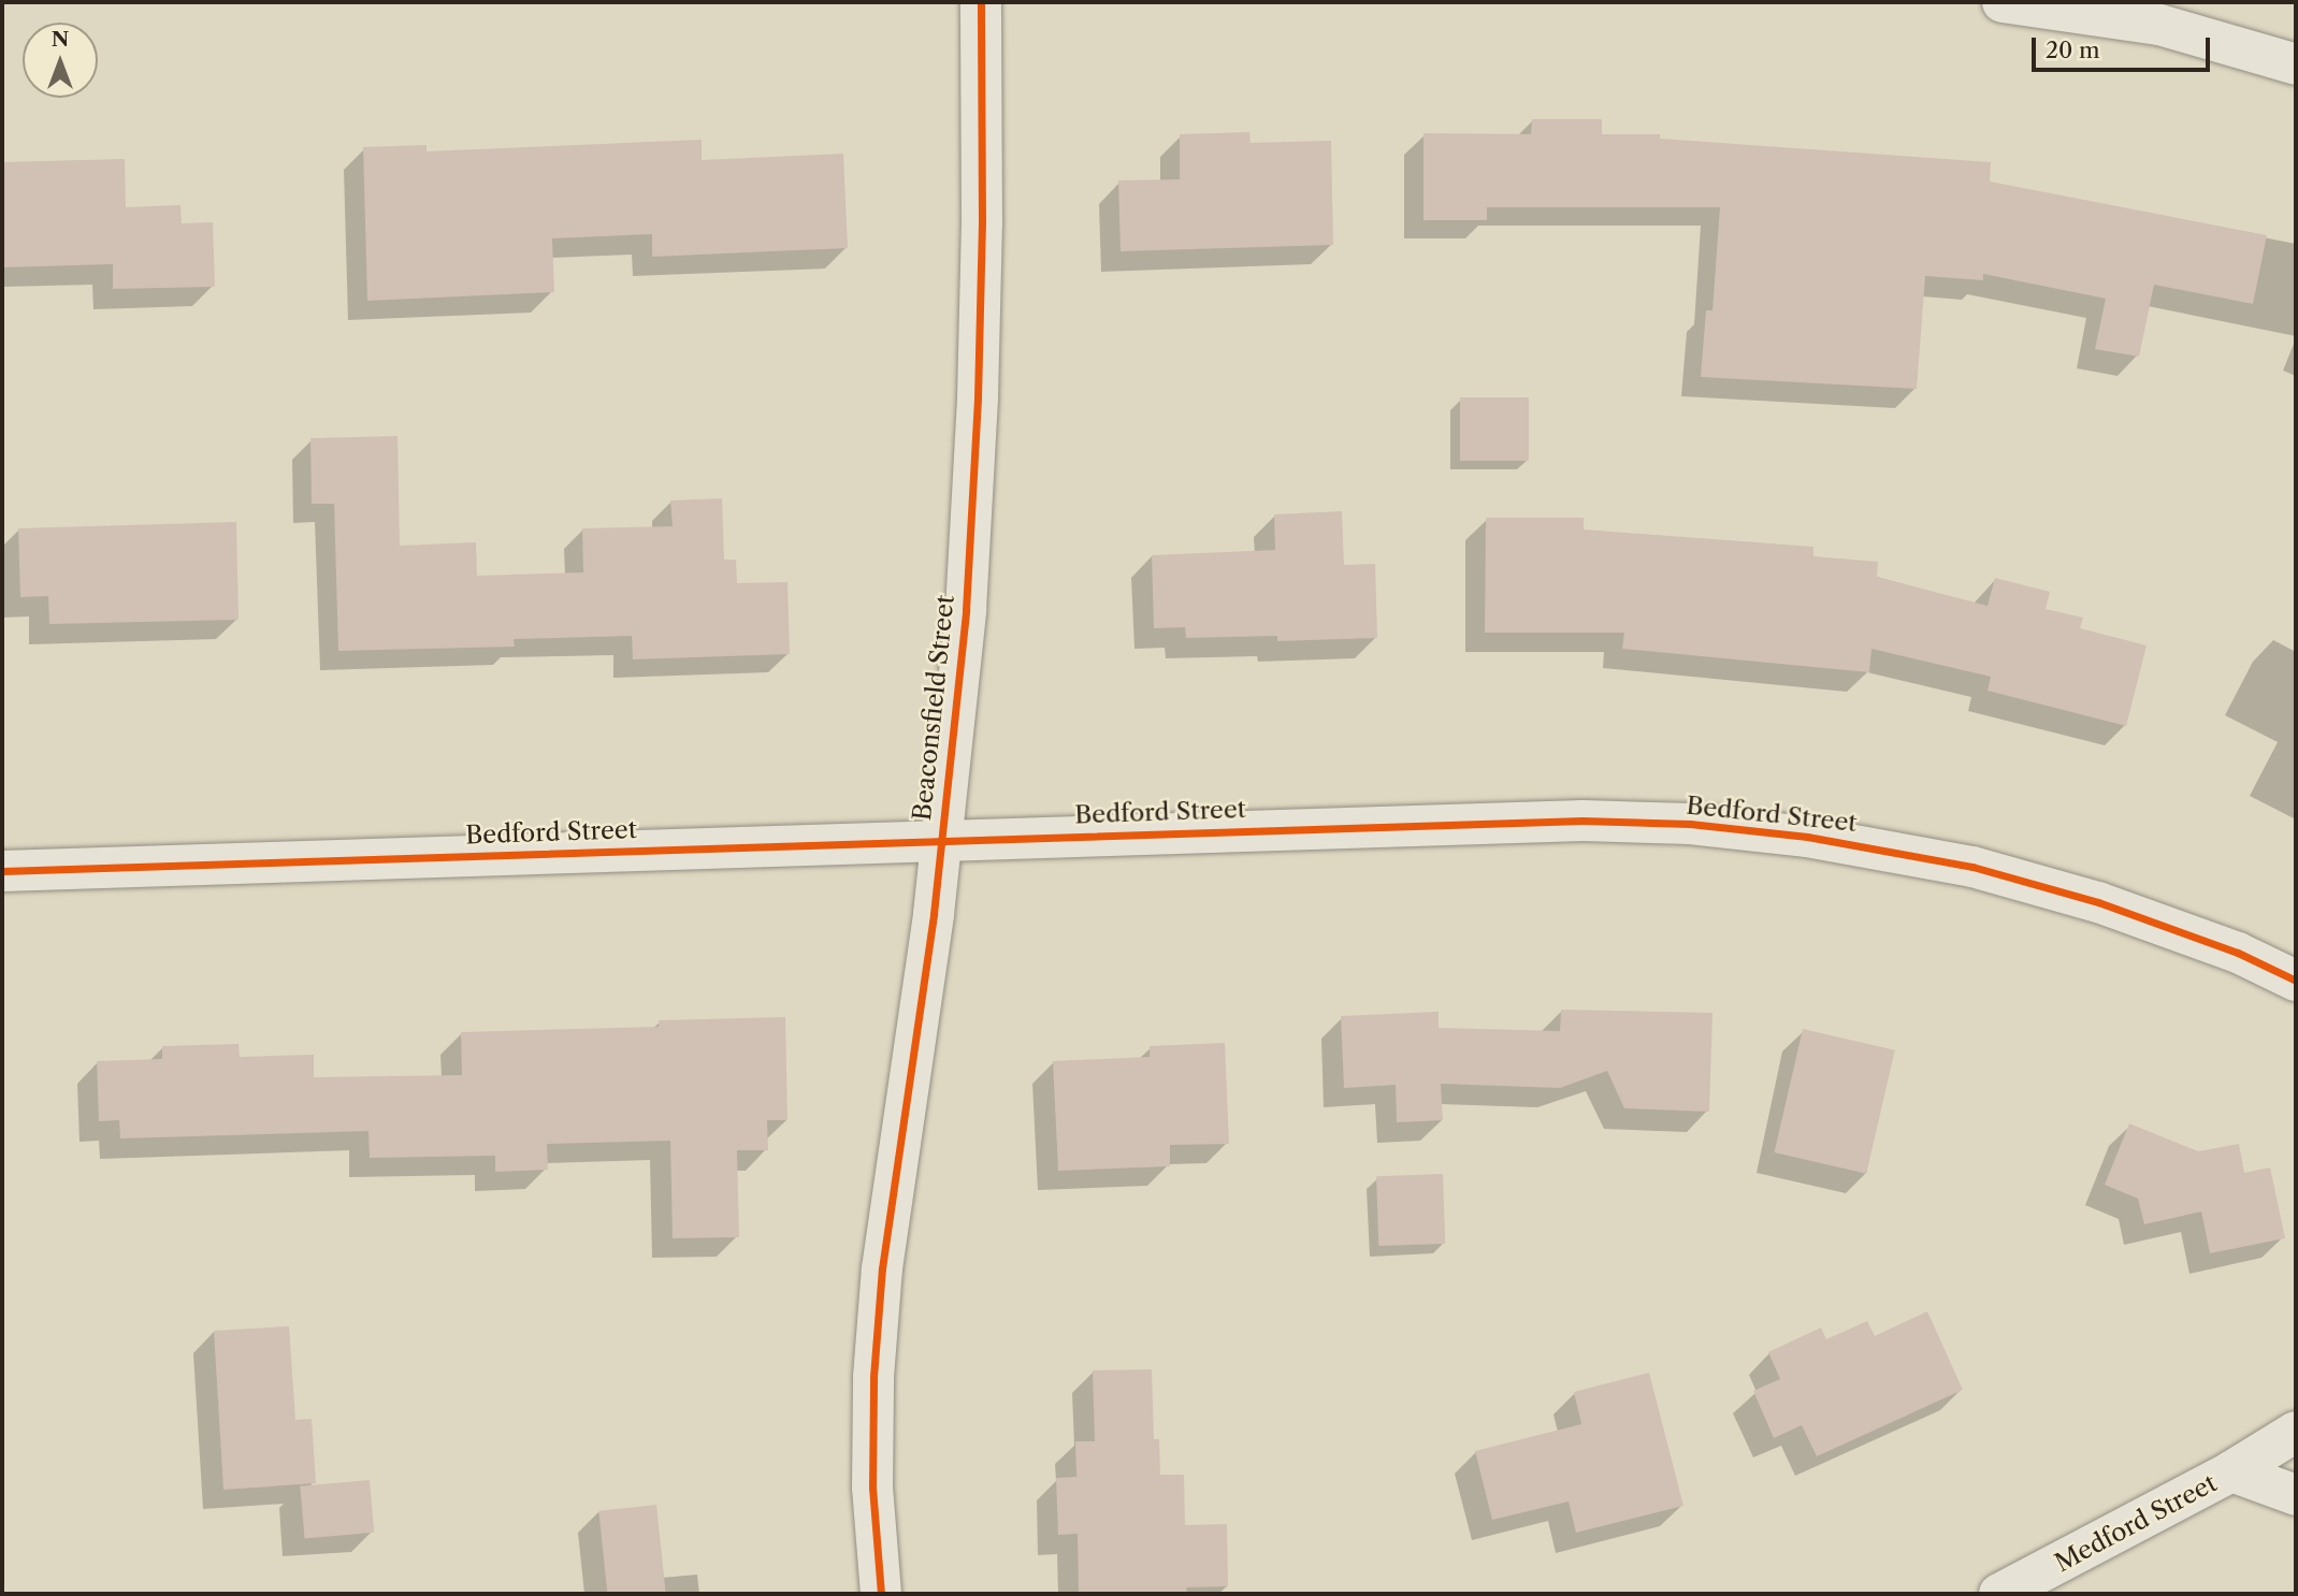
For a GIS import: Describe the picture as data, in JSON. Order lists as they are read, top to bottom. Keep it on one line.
{"streets":{"street":["Beaconsfield Street","Bedford Street","Medford Street"]},"crossings":[["Beaconsfield Street","Bedford Street"]],"scale_bar":"20 m","north":"top"}
